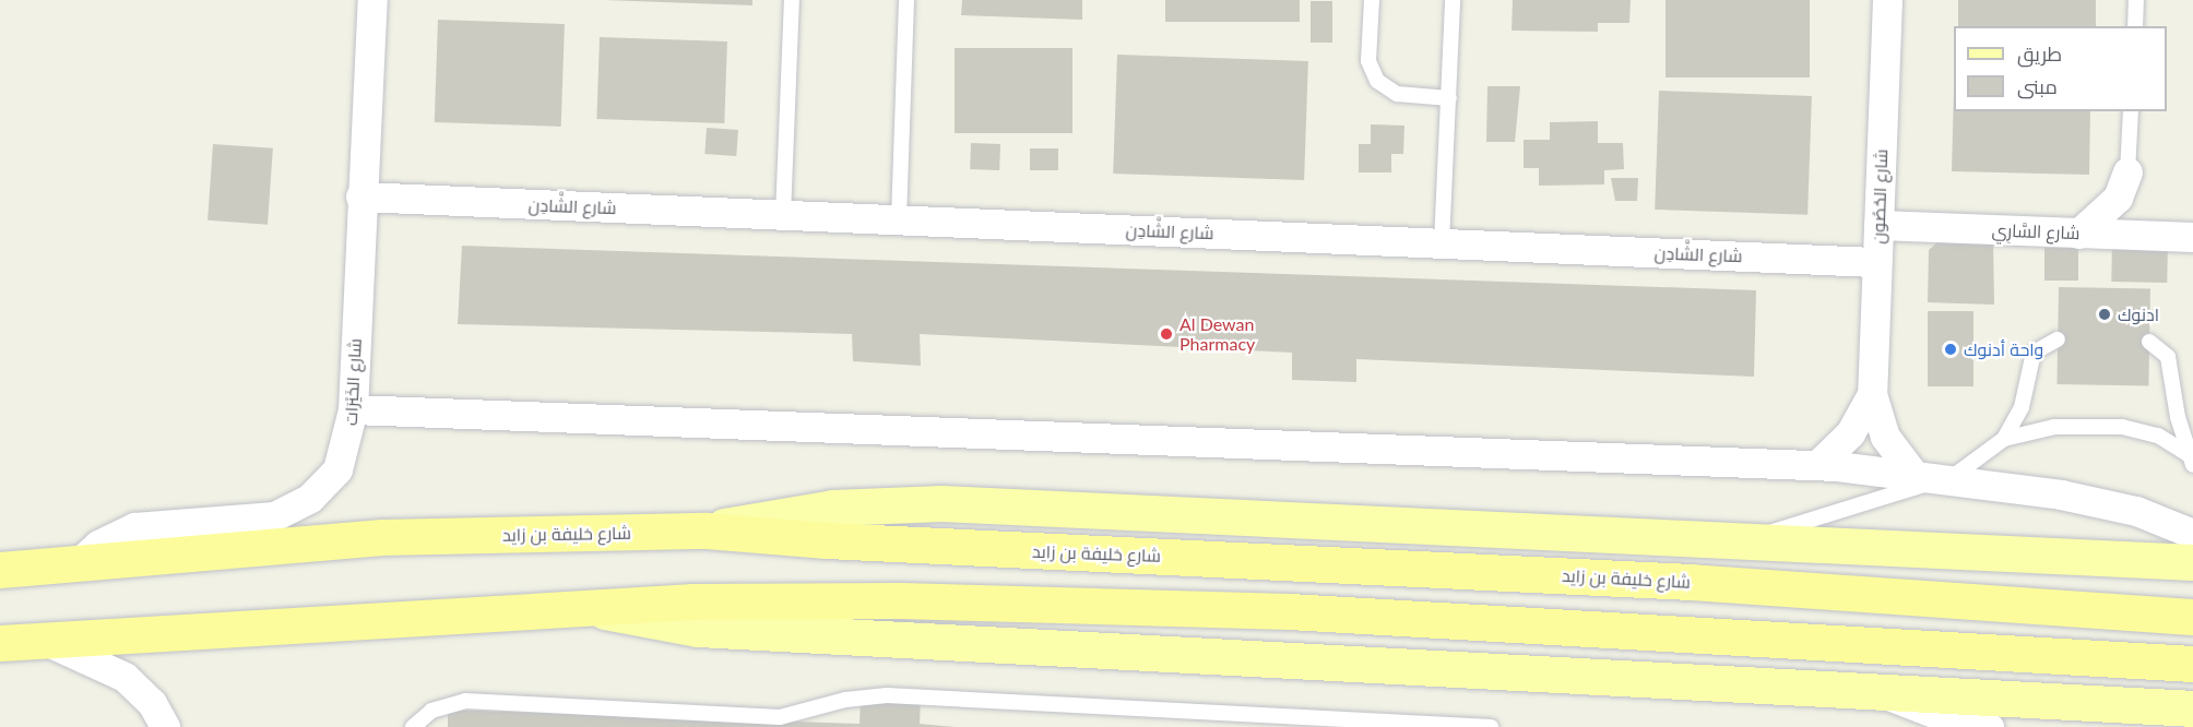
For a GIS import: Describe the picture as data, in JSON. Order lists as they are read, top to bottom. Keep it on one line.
{"streets":{"highway":["شارع خليفة بن زايد"],"street":["شارع الحُصُون","شارع الشَّادِن","شارع السَّارِي","شارع الخَيْرَات"]},"crossings":[["شارع الحُصُون","شارع الشَّادِن"],["شارع الحُصُون","شارع السَّارِي"],["شارع الشَّادِن","شارع الخَيْرَات"],["شارع الخَيْرَات","شارع خليفة بن زايد"]],"places":["ادنوك","Al Dewan Pharmacy","واحة أدنوك"],"legend":["طريق","مبنى"]}
